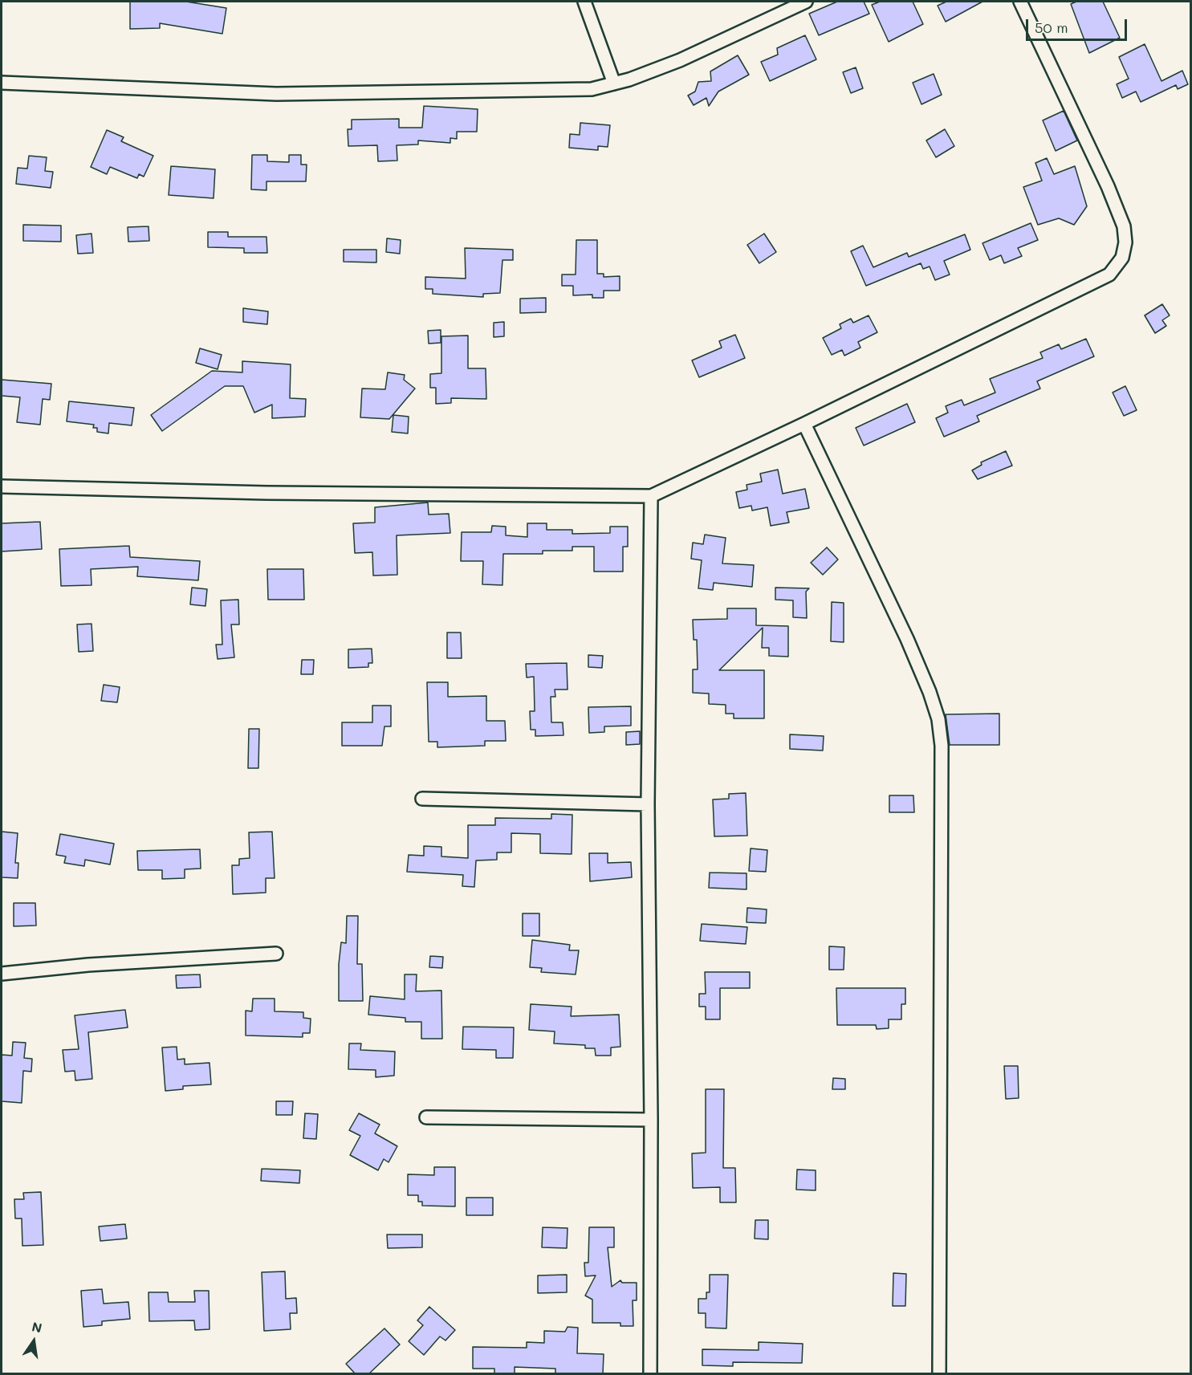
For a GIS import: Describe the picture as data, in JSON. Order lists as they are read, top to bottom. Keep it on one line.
{"scale_bar":"50 m","north":"top"}
